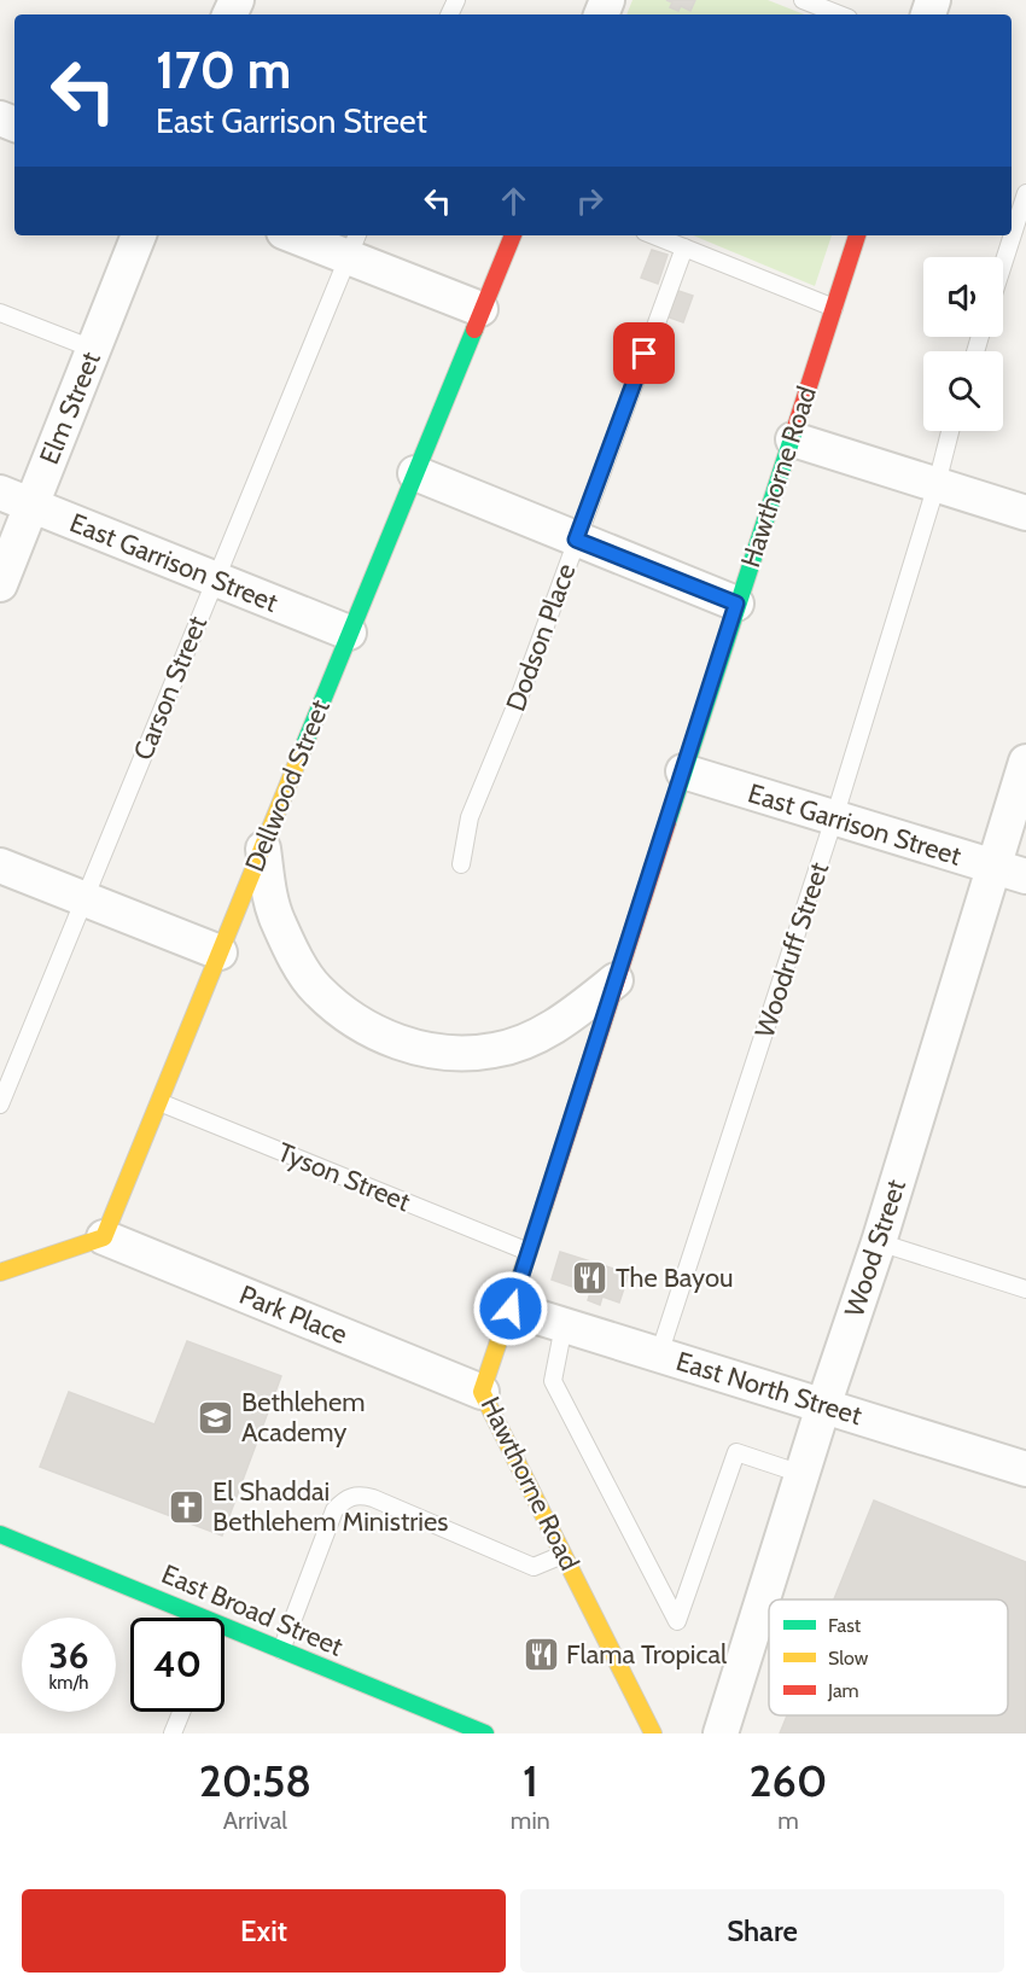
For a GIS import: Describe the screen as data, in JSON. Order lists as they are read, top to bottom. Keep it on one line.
{"streets":{"street":["Elm Street","Hawthorne Road","East Garrison Street","Dellwood Street","Wood Street","Park Place","East North Street","East Broad Street"],"lane":["Dodson Place","Carson Street","Woodruff Street","Tyson Street"]},"crossings":[["Elm Street","East Garrison Street"],["Hawthorne Road","East Garrison Street"],["Hawthorne Road","Tyson Street"],["Hawthorne Road","Park Place"],["Hawthorne Road","East North Street"],["East Garrison Street","Carson Street"],["East Garrison Street","Dellwood Street"],["East Garrison Street","Woodruff Street"],["East Garrison Street","Wood Street"],["Dellwood Street","Tyson Street"],["Dellwood Street","Park Place"],["Woodruff Street","East North Street"],["Wood Street","East North Street"]],"places":{"restaurant":["The Bayou","Flama Tropical"],"school or university":["Bethlehem Academy"],"church":["El Shaddai Bethlehem Ministries"]},"legend":["Fast","Slow","Jam"],"page":{"turn":["170 m","East Garrison Street"],"speed":"36 km/h","limit":"40","eta":["20:58","Arrival","1","min","260","m"],"buttons":["Exit","Share"]}}
